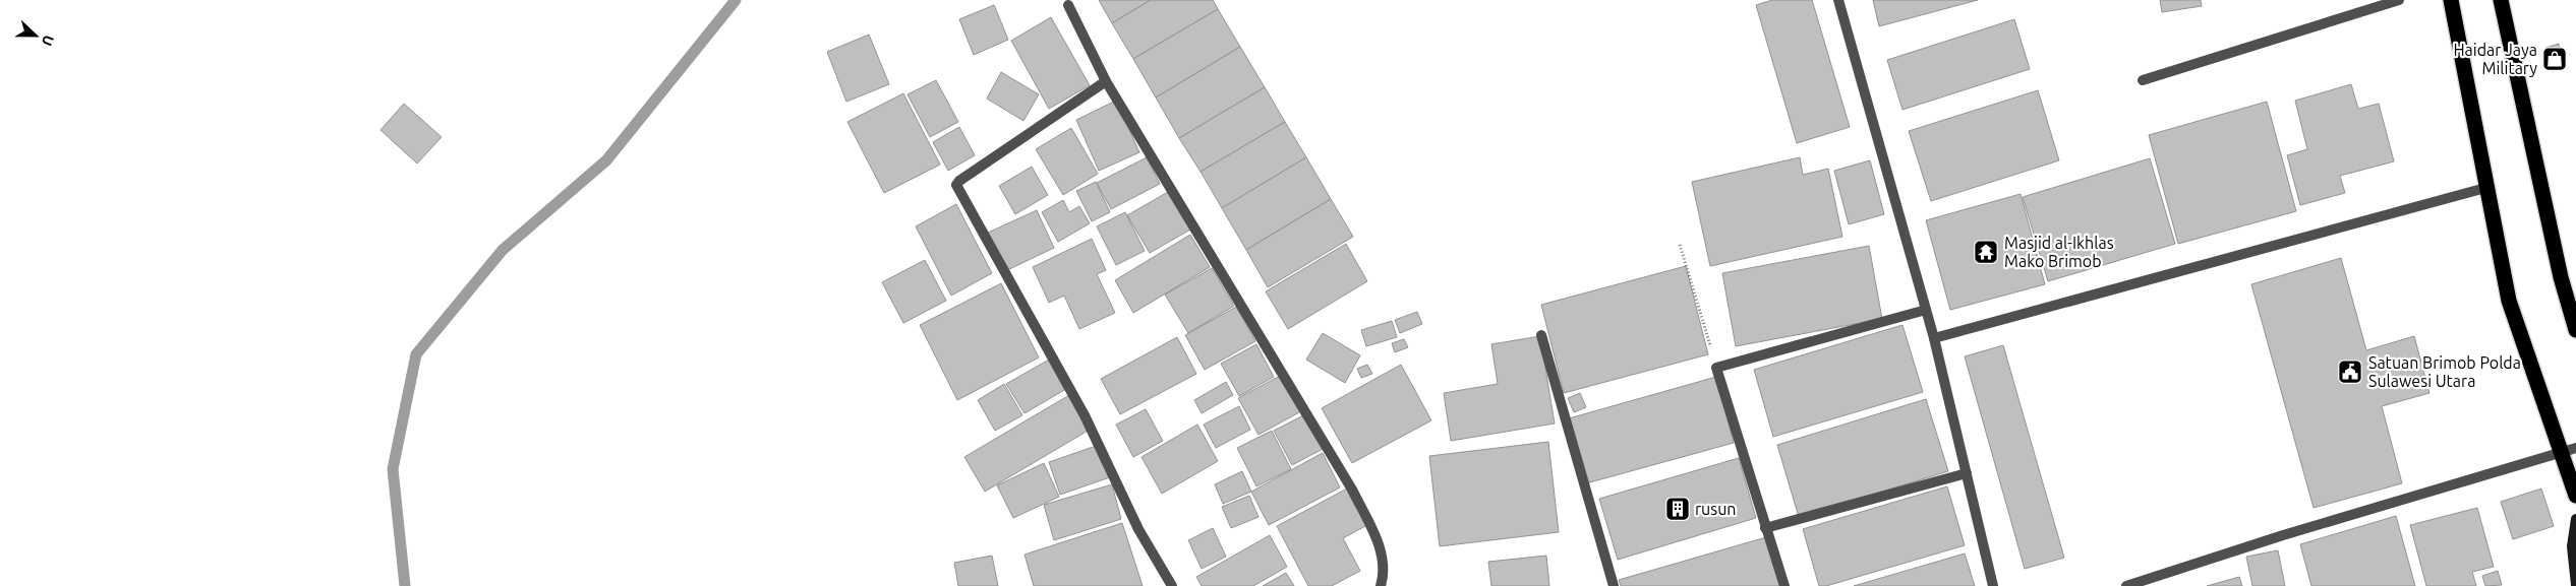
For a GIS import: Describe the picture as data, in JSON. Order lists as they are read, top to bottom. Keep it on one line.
{"places":{"shop":["Haidar Jaya Military"],"temple":["Masjid al-Ikhlas Mako Brimob"],"public building":["Satuan Brimob Polda Sulawesi Utara"],"building":["rusun"]},"north":"right"}
